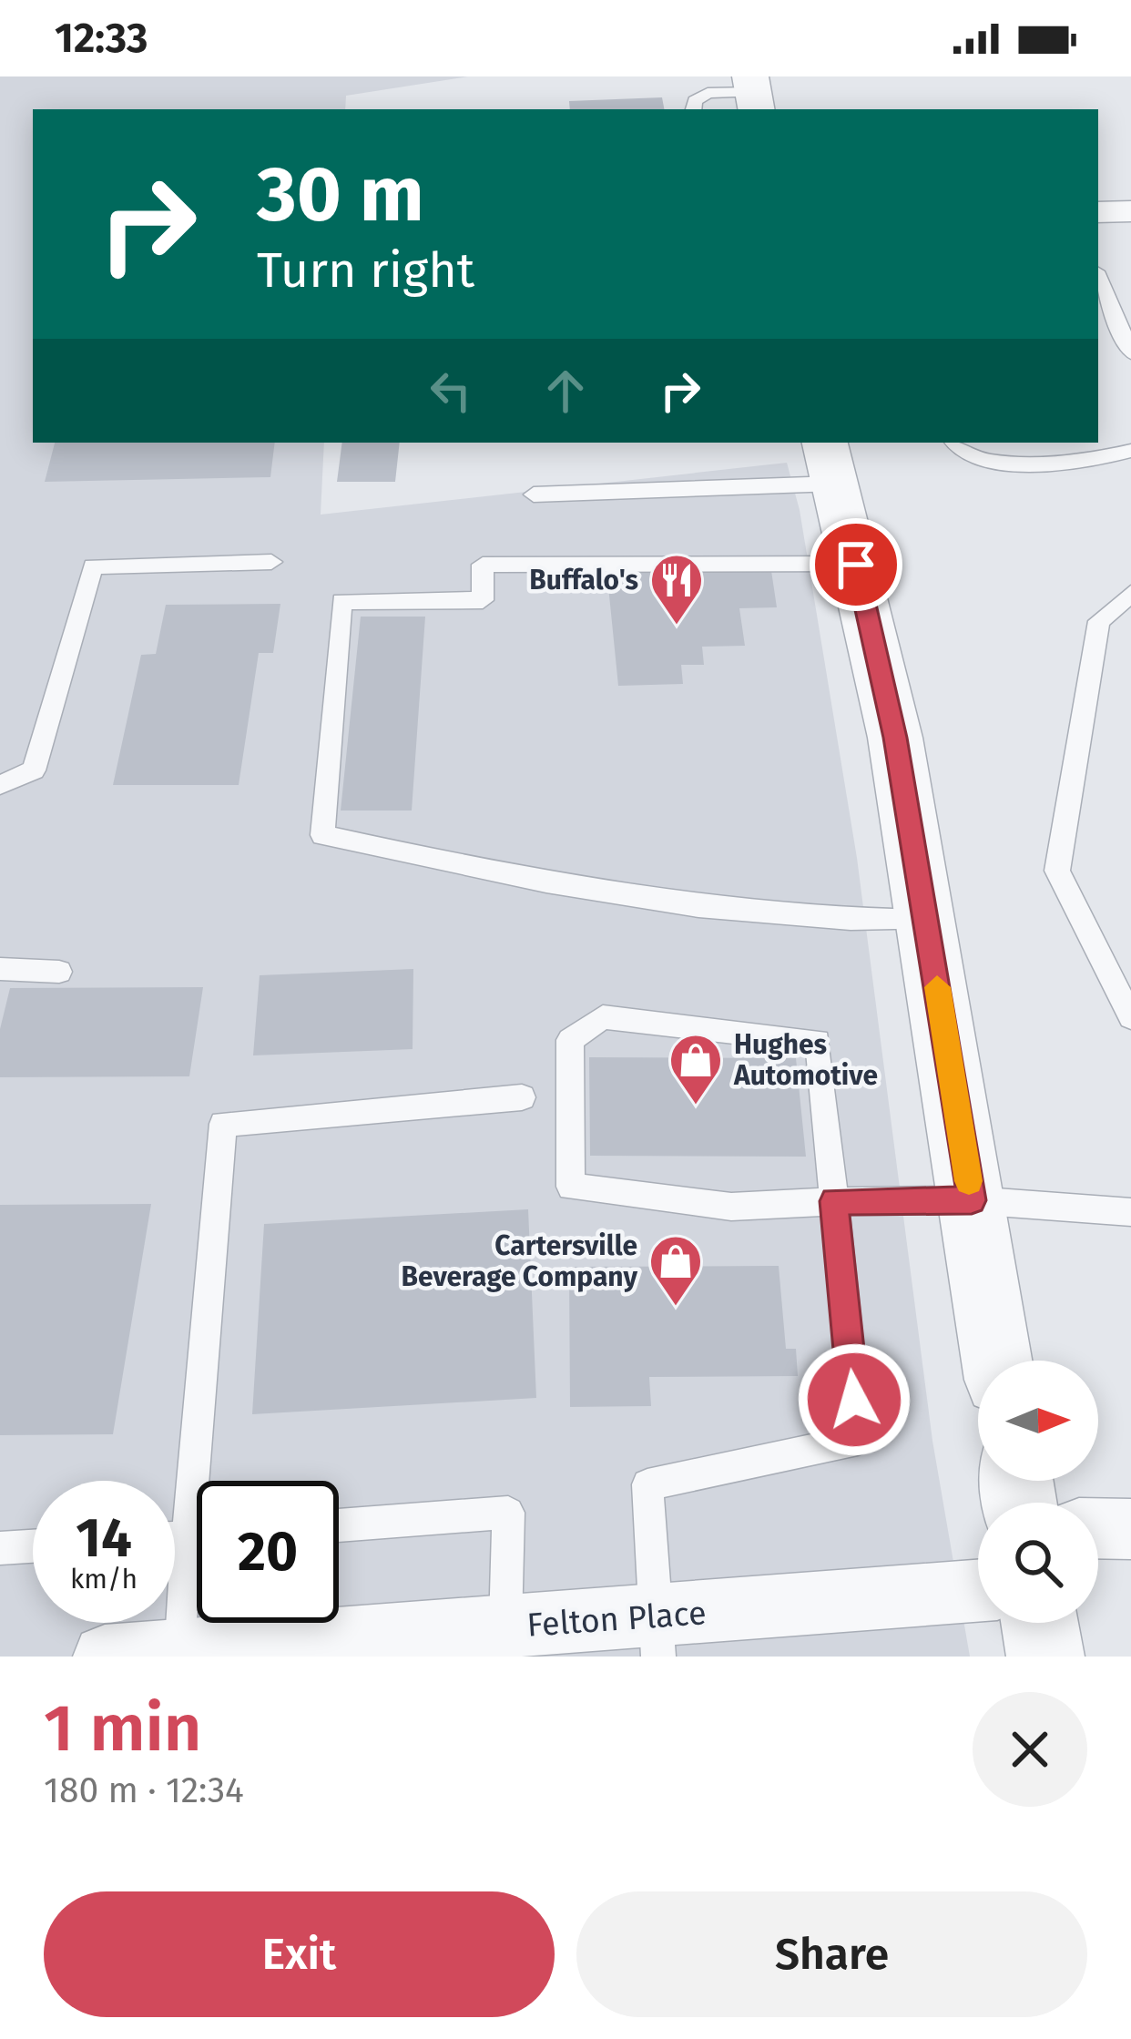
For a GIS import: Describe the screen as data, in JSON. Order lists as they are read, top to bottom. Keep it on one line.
{"streets":{"street":["Felton Place"]},"places":{"restaurant":["Buffalo's"],"shop":["Hughes Automotive","Cartersville Beverage Company"]},"north":"right","page":{"status":"12:33","turn":["30 m","Turn right"],"speed":"14 km/h","limit":"20","heading":["1 min","180 m · 12:34"],"buttons":["Exit","Share"]}}
